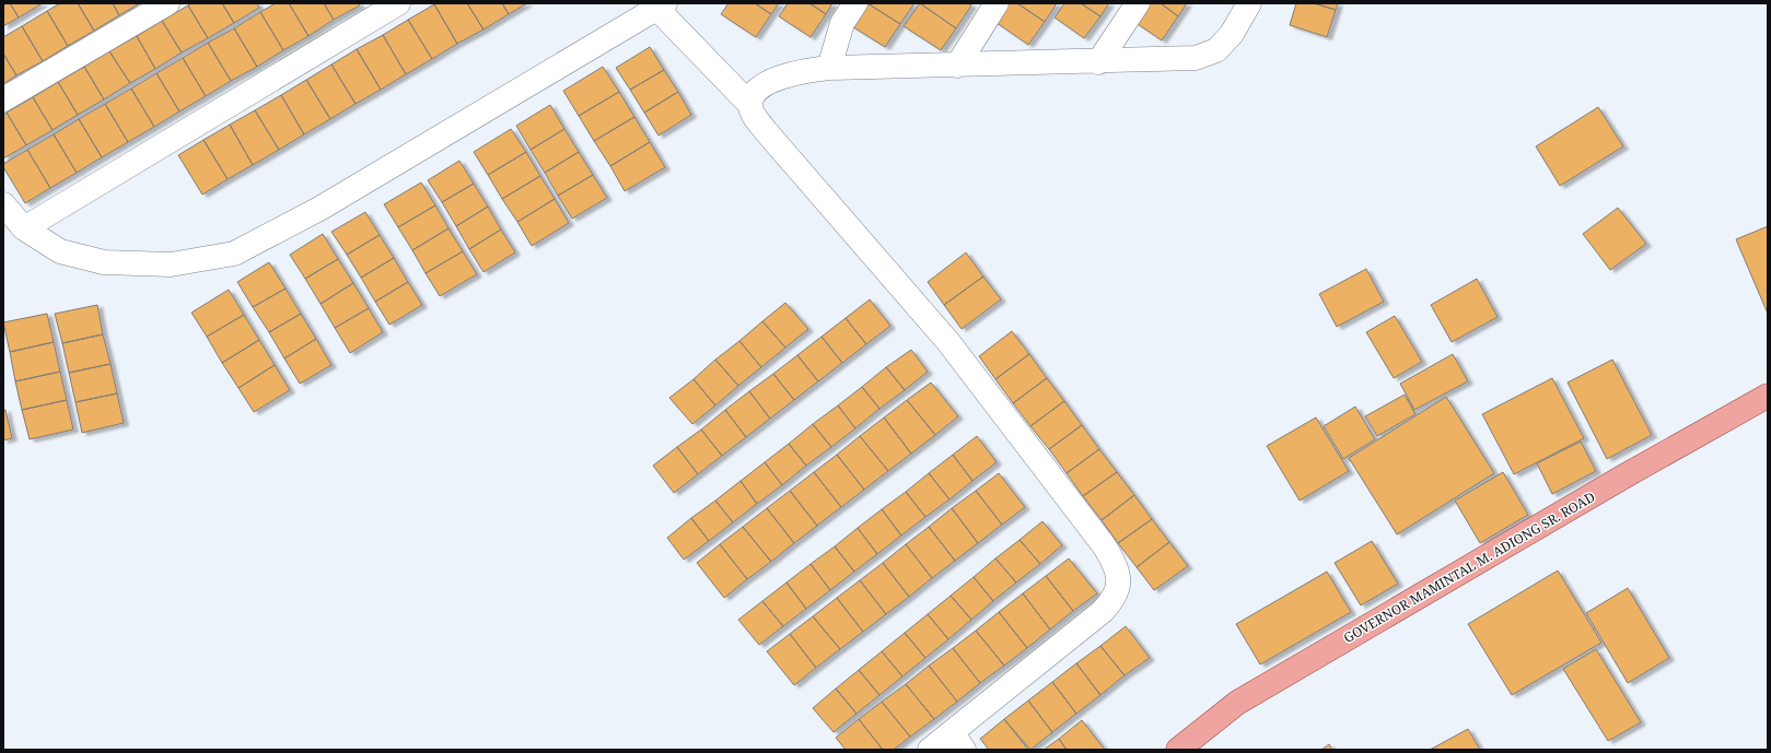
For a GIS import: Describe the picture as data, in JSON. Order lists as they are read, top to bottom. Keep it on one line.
{"streets":{"main road":["GOVERNOR MAMINTAL M. ADIONG SR. ROAD"]}}
